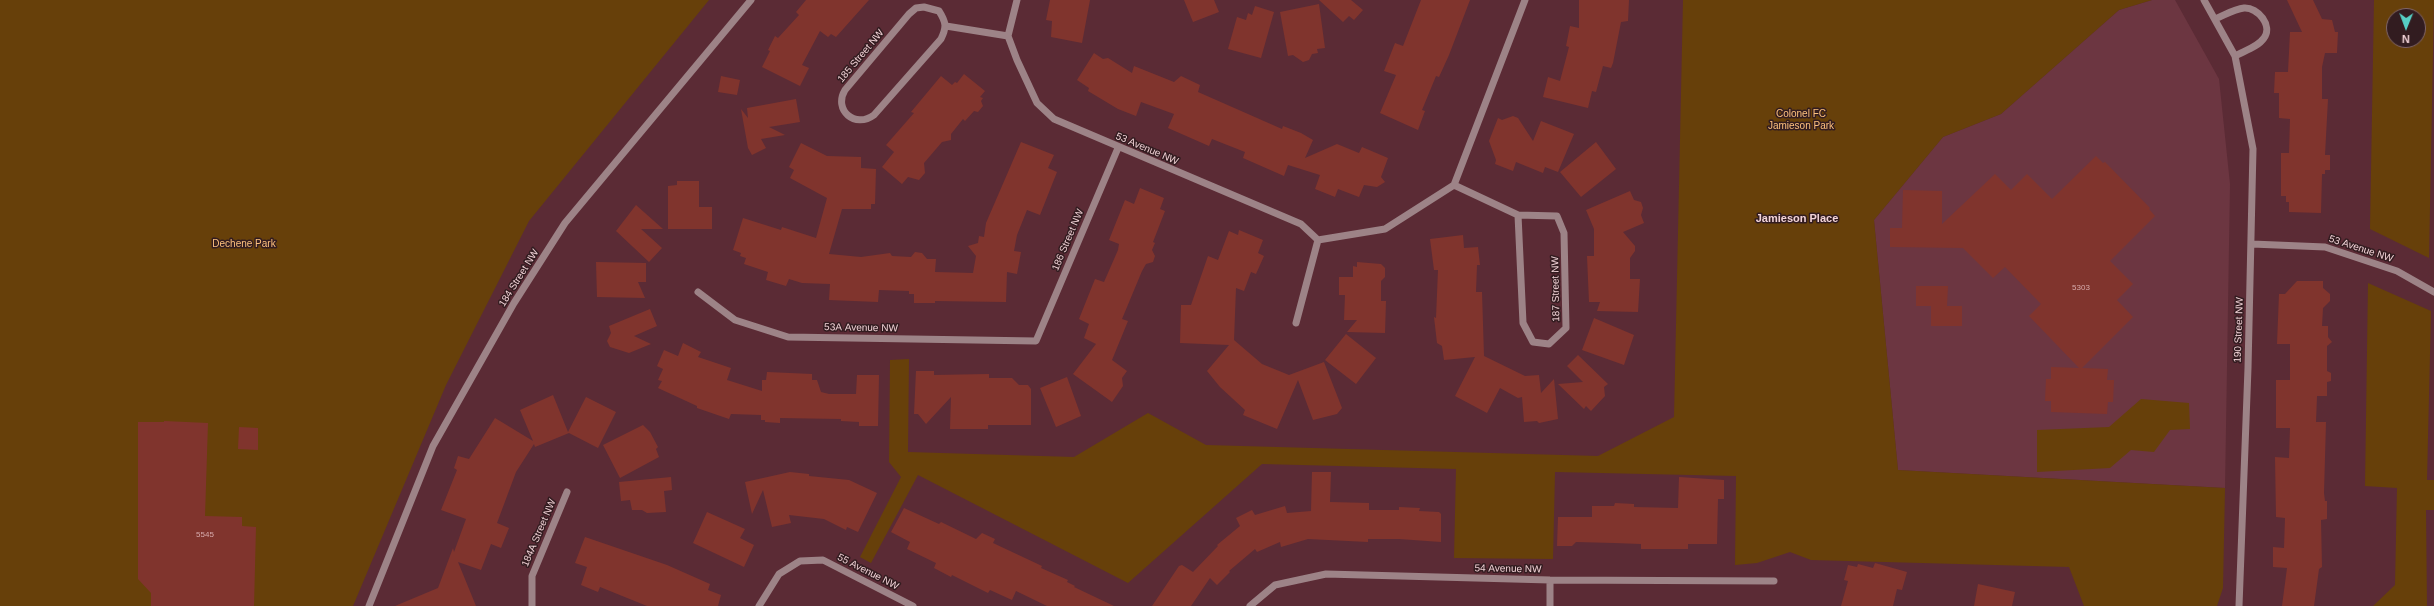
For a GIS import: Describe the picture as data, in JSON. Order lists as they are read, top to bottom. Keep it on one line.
{"streets":{"street":["185 Street NW","53 Avenue NW","186 Street NW","184 Street NW","187 Street NW","53A Avenue NW","190 Street NW","184A Street NW","54 Avenue NW","55 Avenue NW"]},"crossings":[["53 Avenue NW","186 Street NW"],["53 Avenue NW","190 Street NW"],["186 Street NW","53A Avenue NW"]],"districts":["Jamieson Place"],"parks":["Colonel FC Jamieson Park","Dechene Park"],"house_numbers":["5303","5545"],"north":"bottom"}
